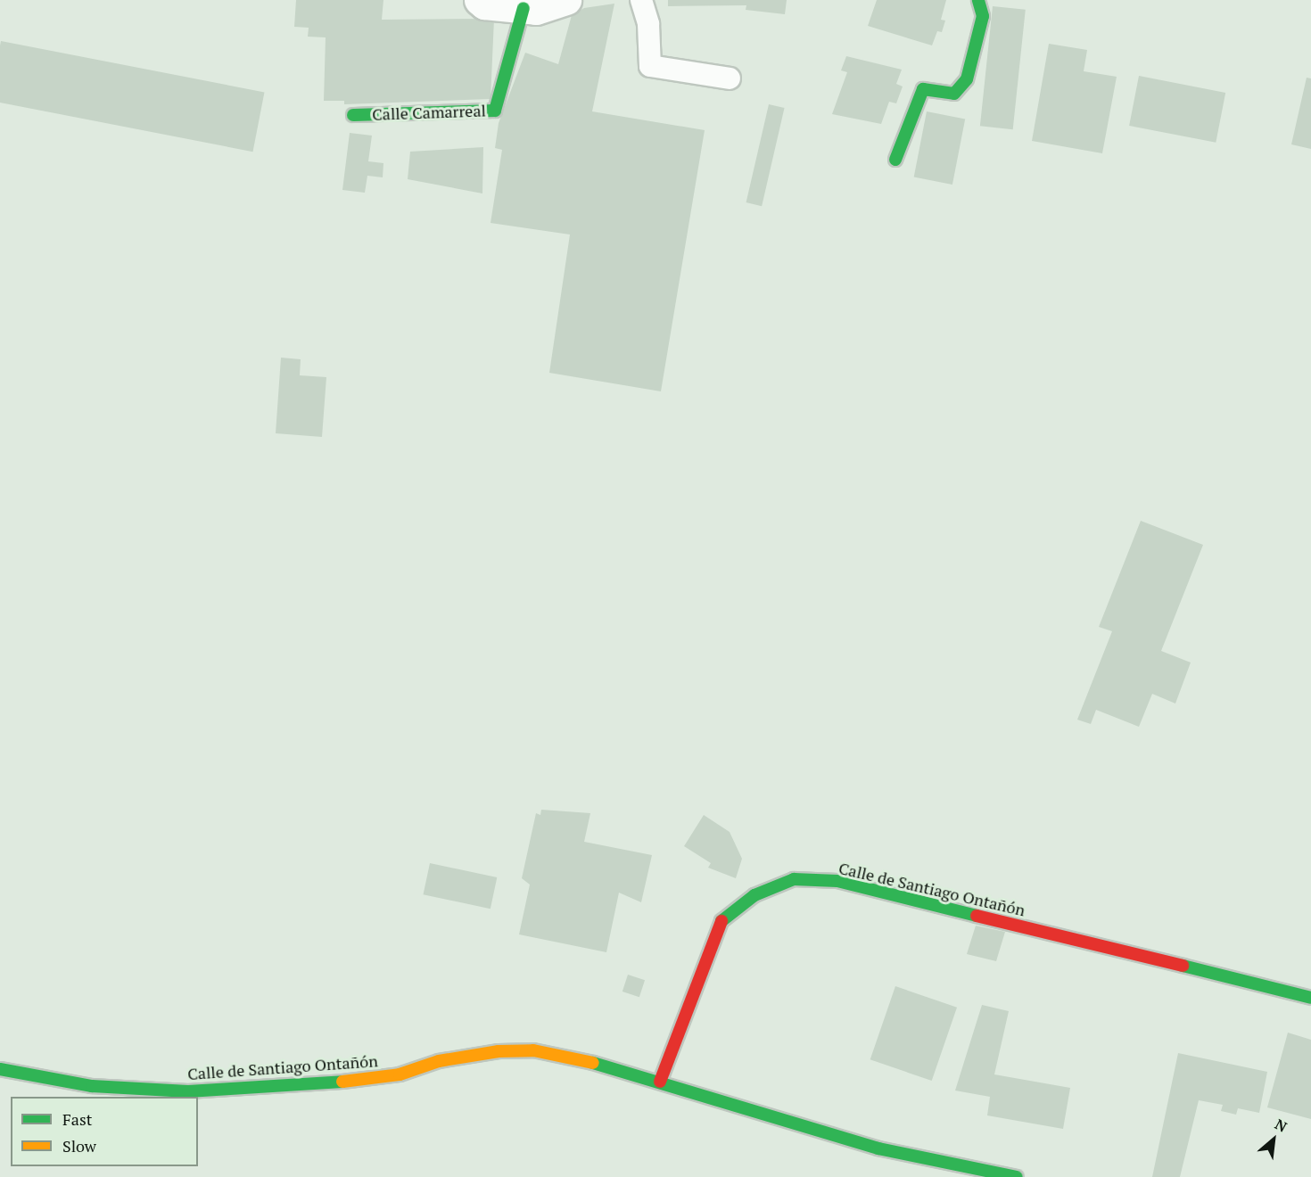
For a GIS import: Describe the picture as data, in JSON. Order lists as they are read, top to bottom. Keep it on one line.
{"streets":{"street":["Calle Camarreal","Calle de Santiago Ontañón"]},"legend":["Fast","Slow"],"north":"top right"}
